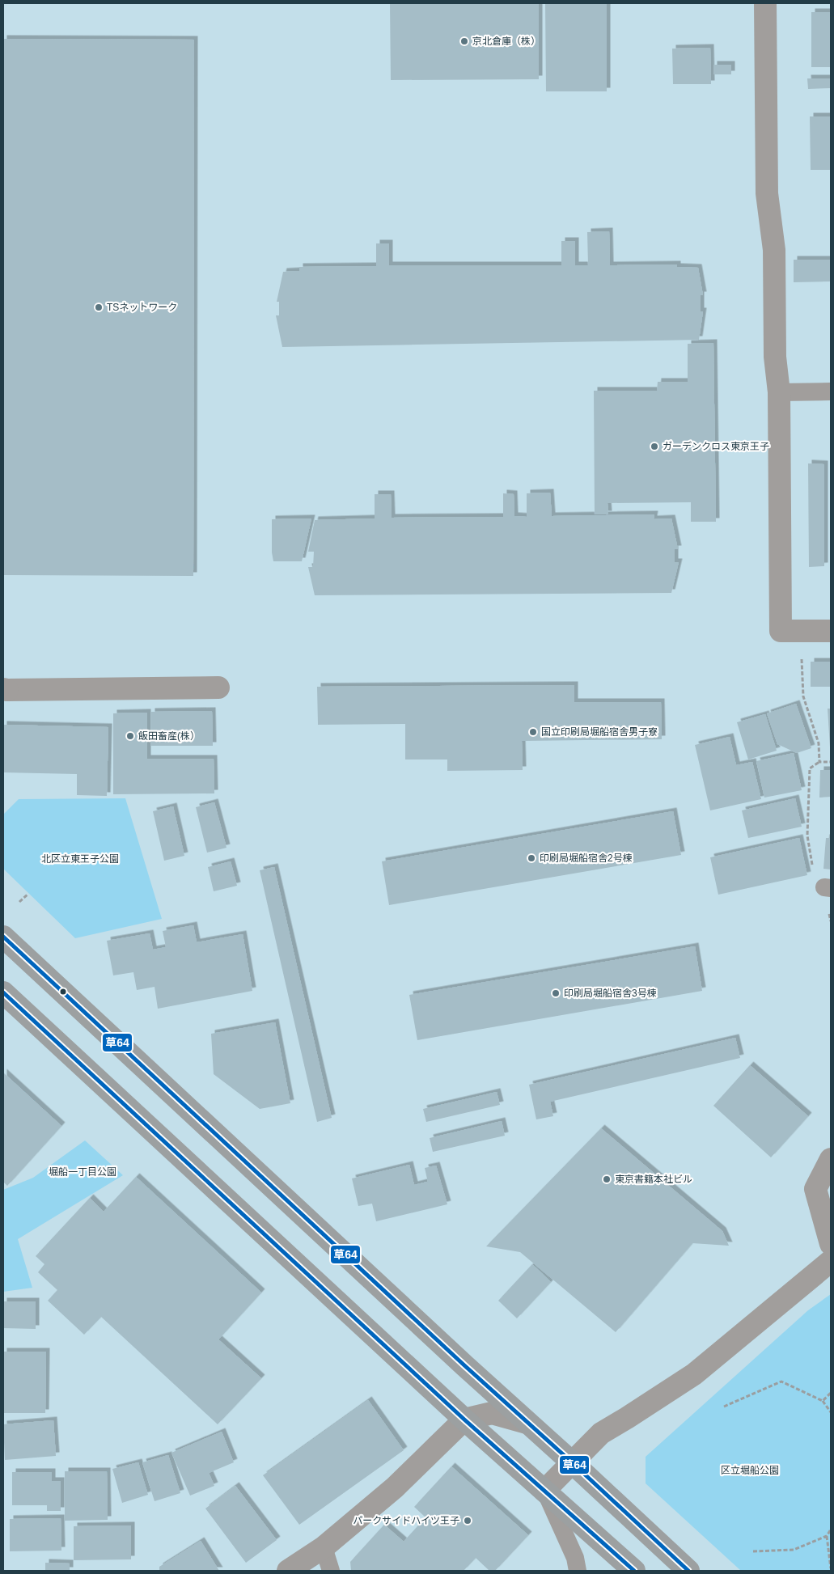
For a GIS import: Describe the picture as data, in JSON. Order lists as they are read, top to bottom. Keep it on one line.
{"parks":["北区立東王子公園","堀船一丁目公園","区立堀船公園"],"places":["京北倉庫（株）","TSネットワーク","ガーデンクロス東京王子","国立印刷局堀船宿舎男子寮","飯田畜産(株）","印刷局堀船宿舎2号棟","印刷局堀船宿舎3号棟","東京書籍本社ビル","パークサイドハイツ王子"],"lines":["transit line 草64"]}
